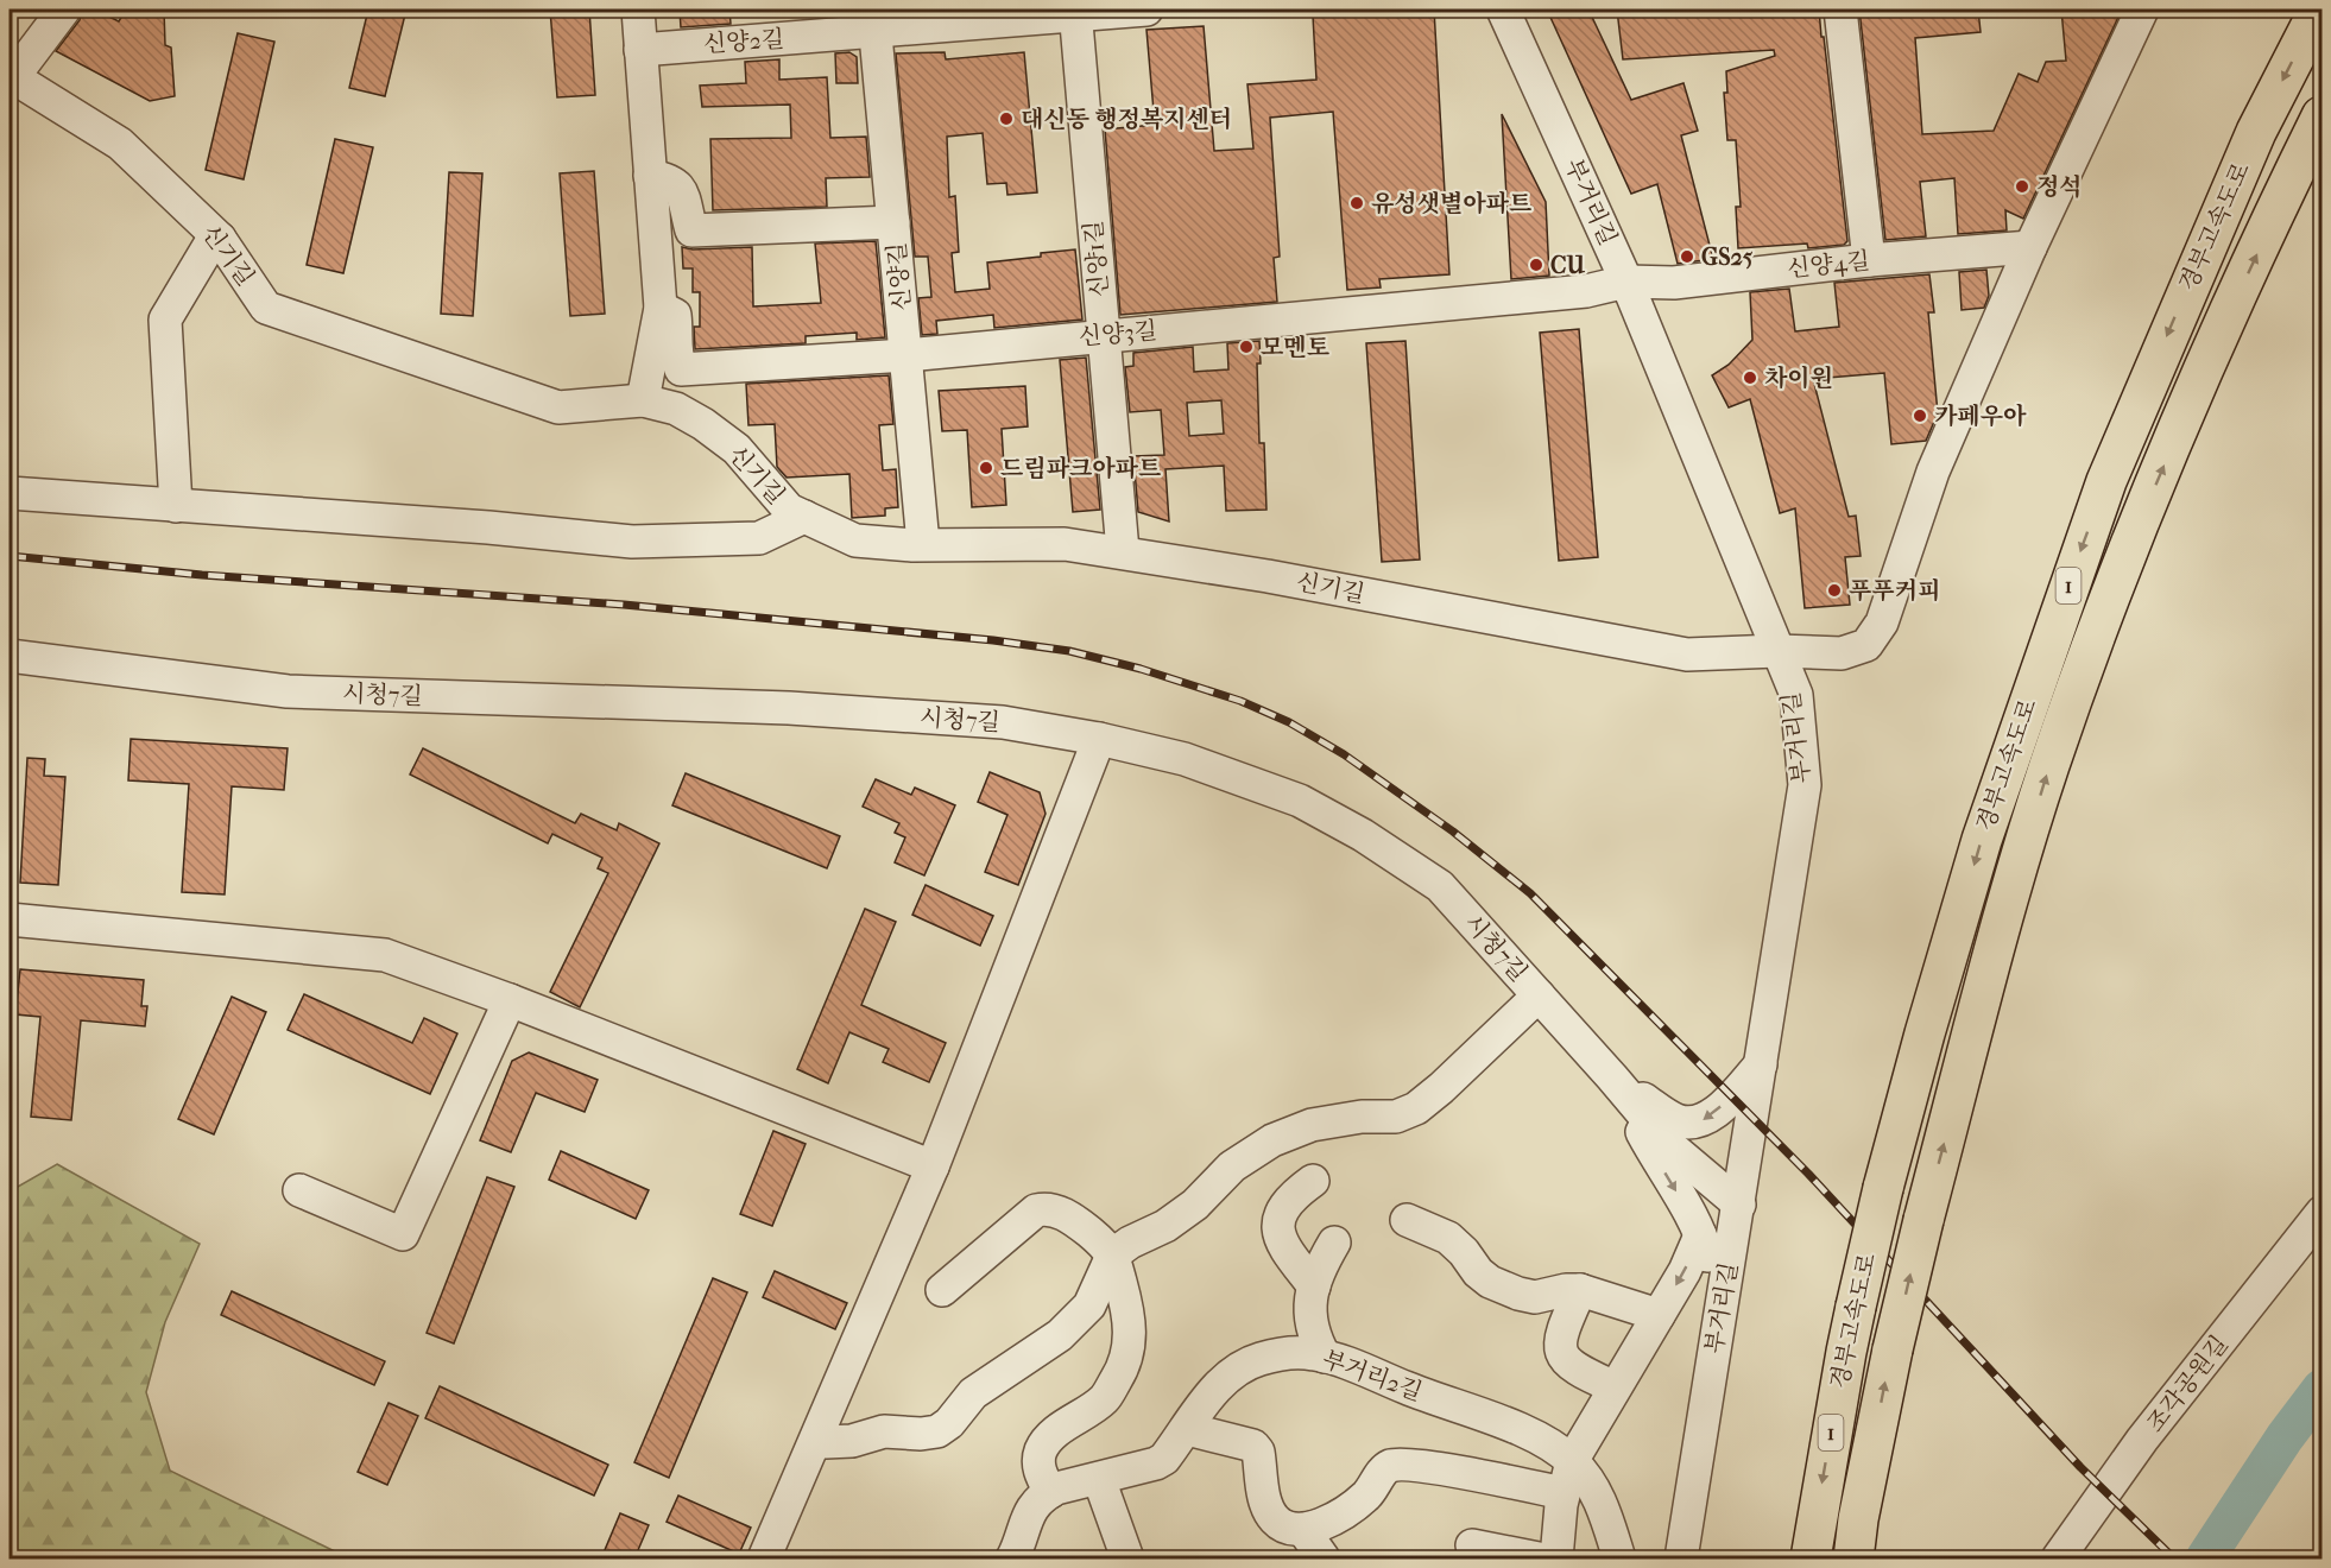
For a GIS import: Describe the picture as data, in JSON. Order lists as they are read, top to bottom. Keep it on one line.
{"streets":{"highway":["경부고속도로","1"],"street":["신양2길","부거리길","신기길","신양1길","신양4길","신양길","신양3길","시청7길","부거리2길","조각공원길"]},"crossings":[["신양2길","신양1길"],["신양2길","신양길"],["부거리길","신기길"],["부거리길","신양4길"],["부거리길","신양3길"],["부거리길","시청7길"],["신기길","신양1길"],["신기길","신양4길"],["신기길","신양길"],["신양1길","신양3길"],["신양4길","신양3길"],["신양길","신양3길"]],"places":["대신동 행정복지센터","정석","유성샛별아파트","GS25","CU","모멘토","차이원","카페우아","드림파크아파트","푸푸커피"]}
